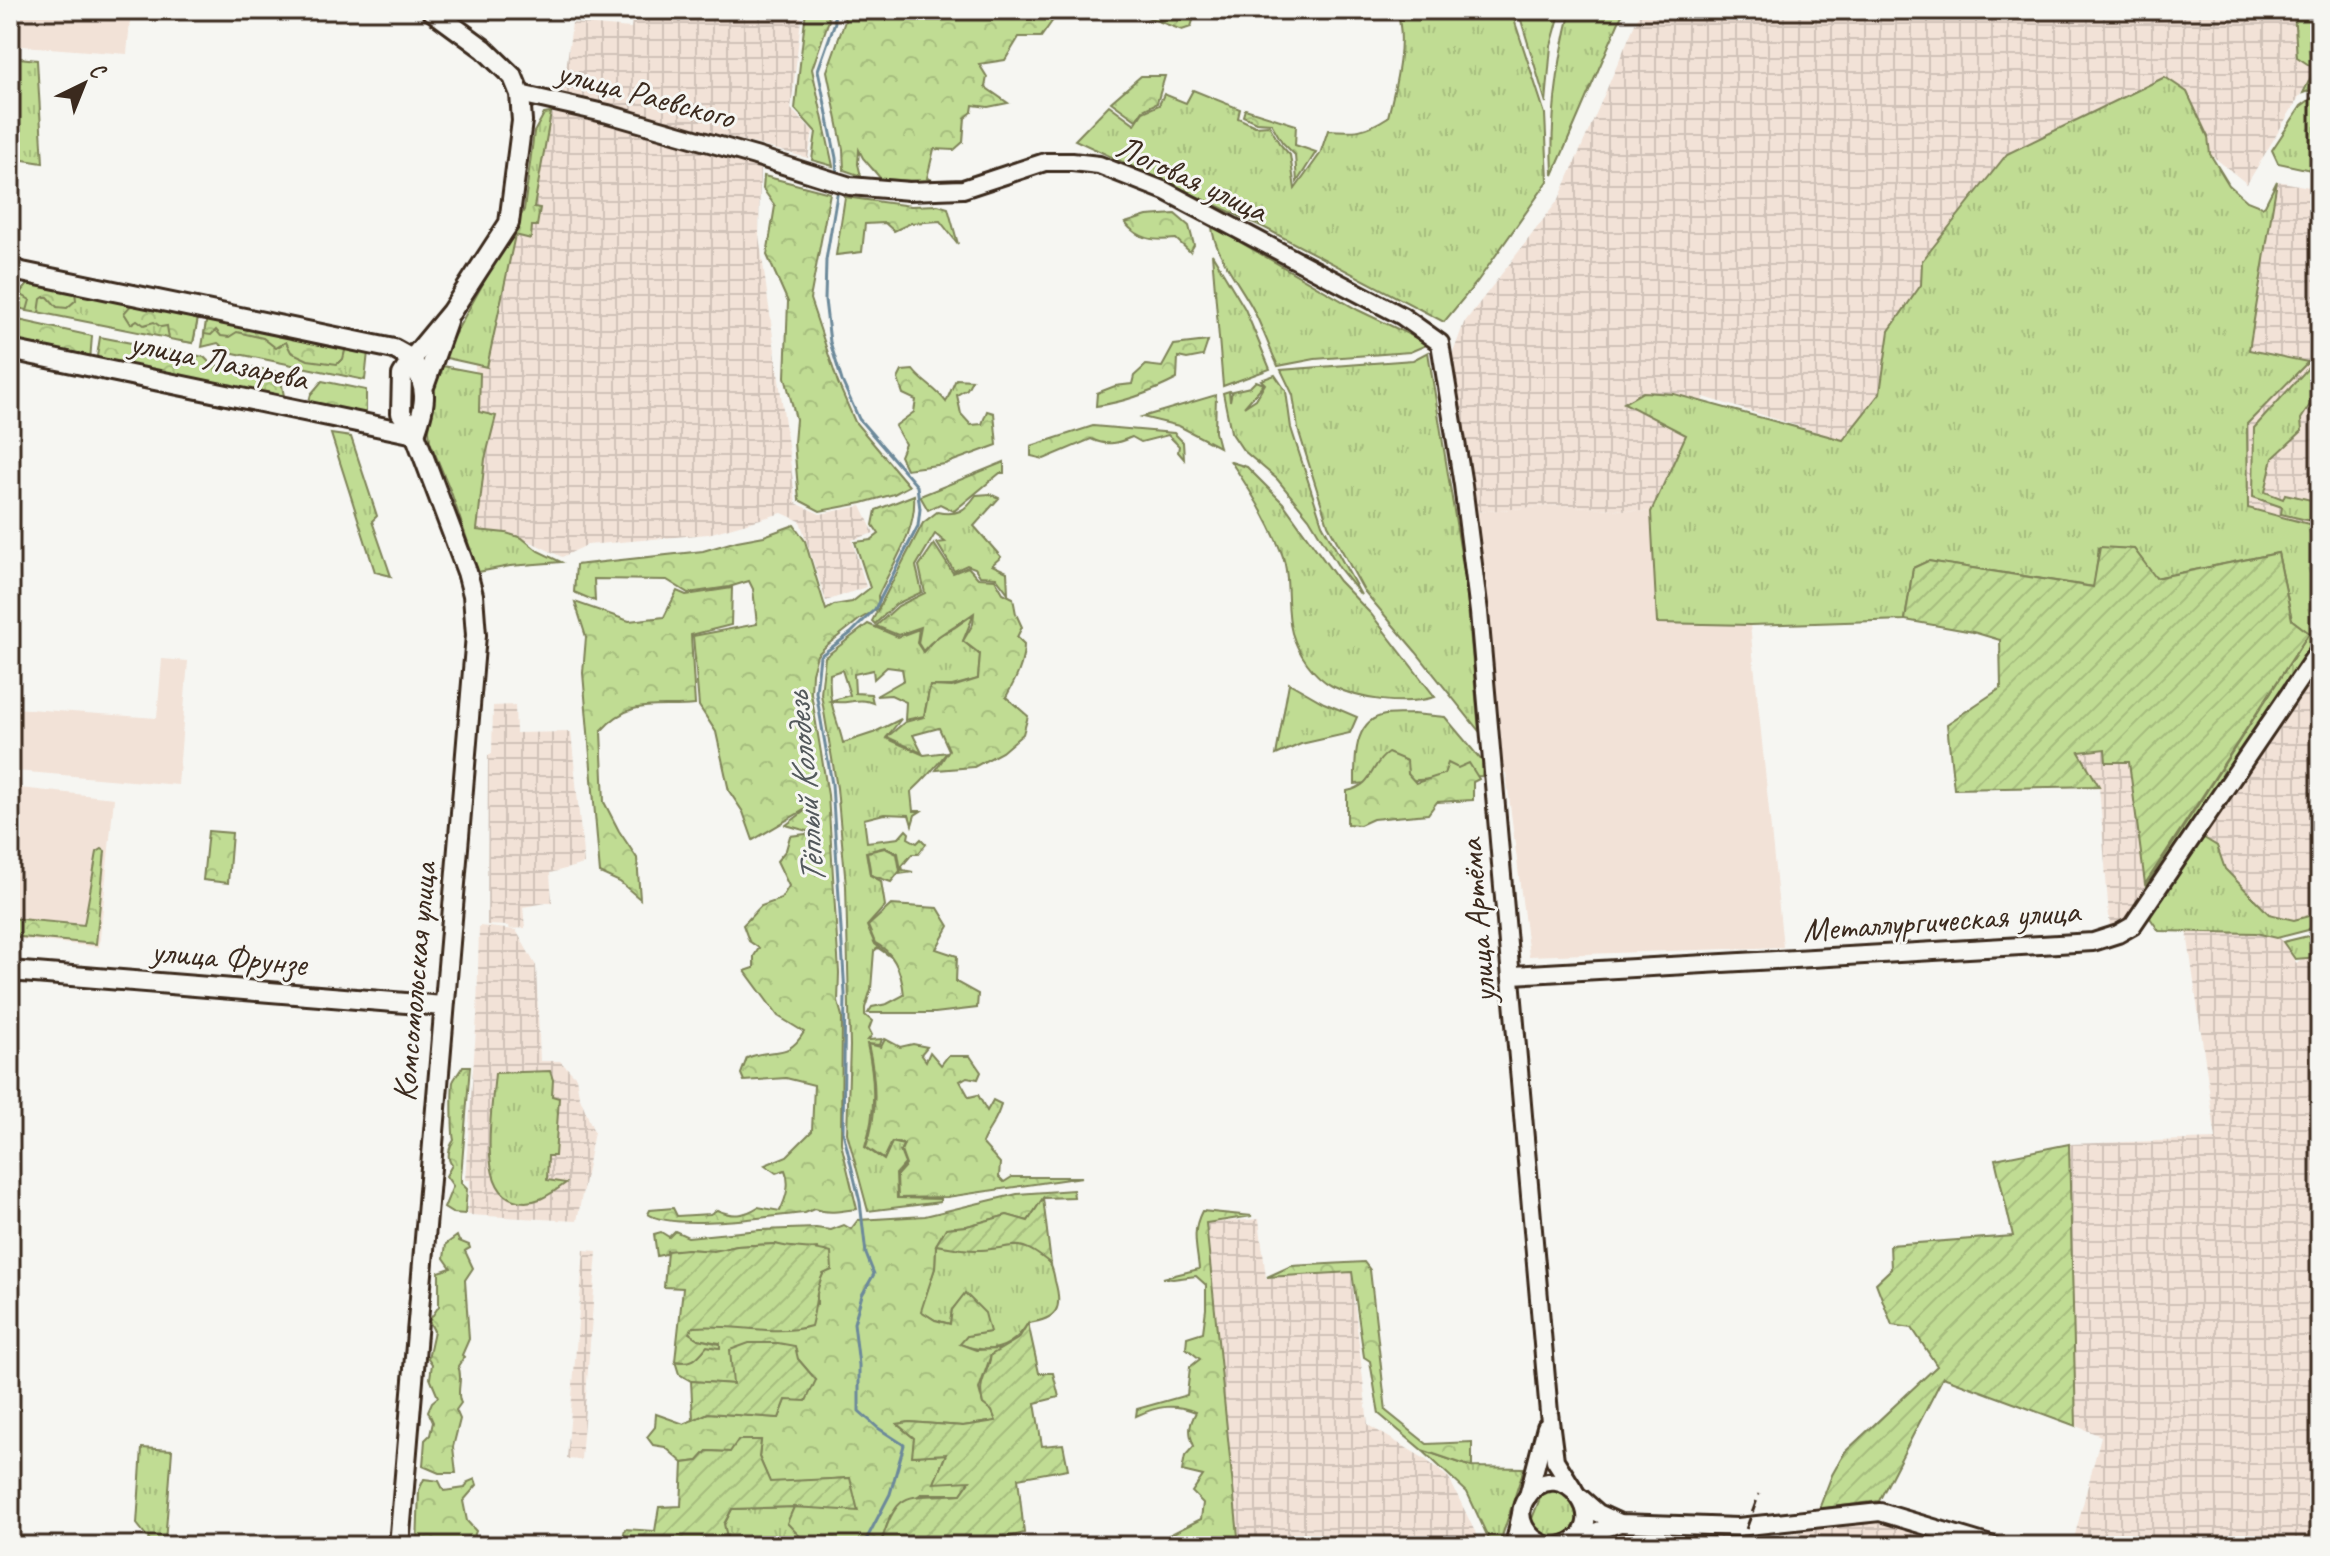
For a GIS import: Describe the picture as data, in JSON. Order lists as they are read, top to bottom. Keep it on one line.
{"streets":{"main road":["улица Раевского","улица Лазарева","улица Фрунзе","Комсомольская улица"],"street":["Логовая улица","Металлургическая улица","улица Артёма"]},"crossings":[["улица Раевского","Логовая улица"],["улица Раевского","Комсомольская улица"],["Логовая улица","улица Артёма"],["улица Лазарева","Комсомольская улица"],["Металлургическая улица","улица Артёма"],["улица Фрунзе","Комсомольская улица"]],"water":["Тёплый Колодезь"],"north":"top right"}
